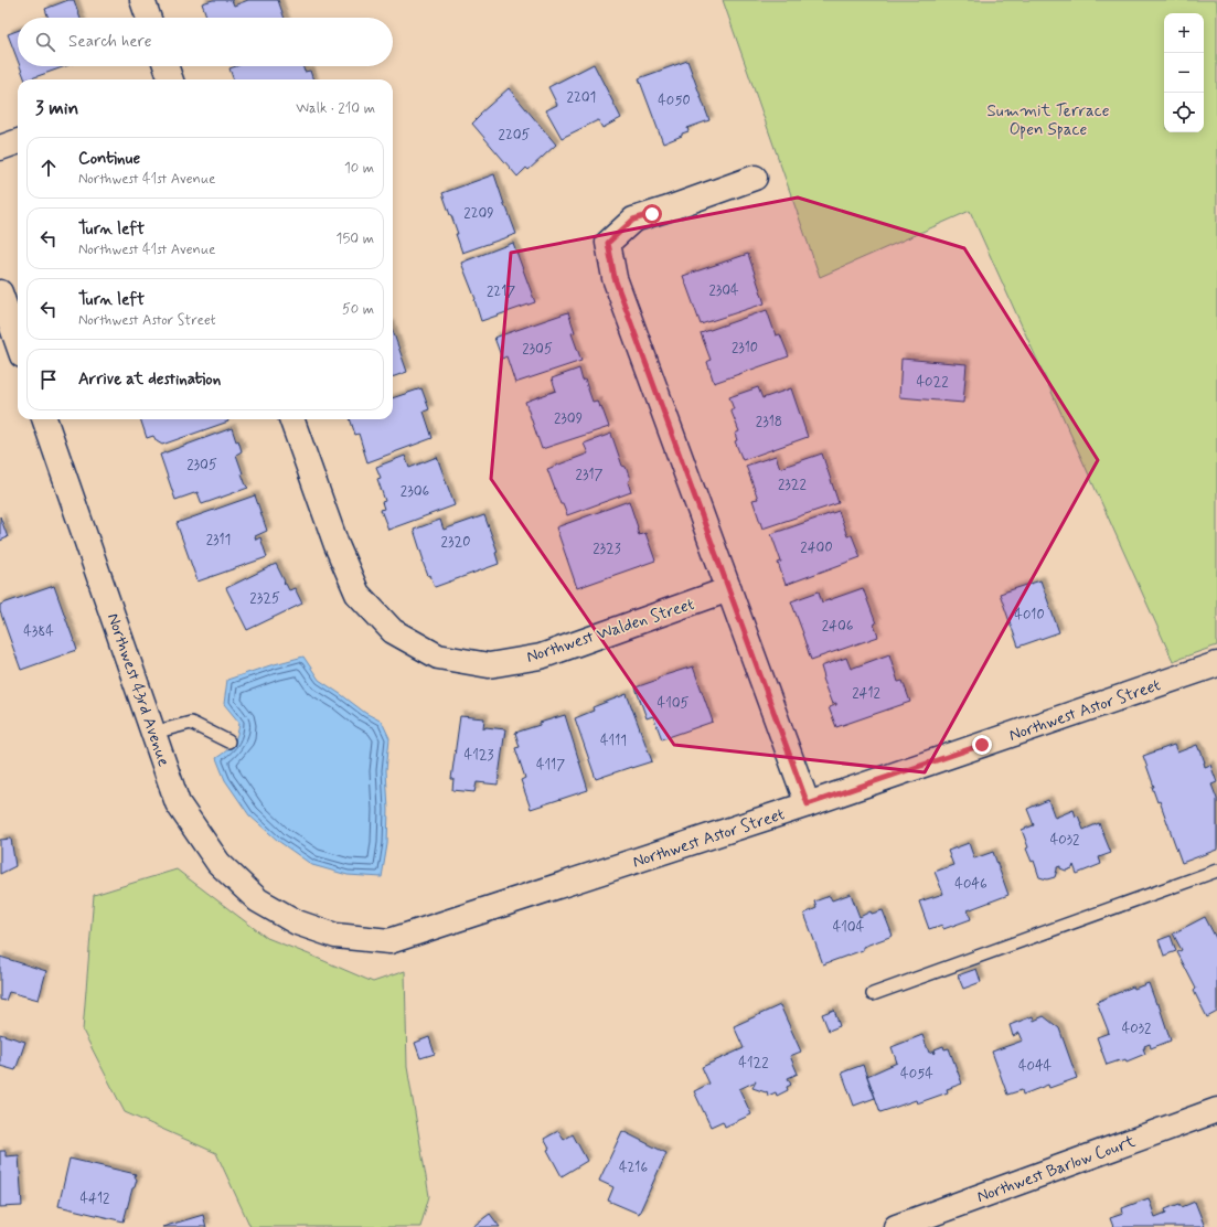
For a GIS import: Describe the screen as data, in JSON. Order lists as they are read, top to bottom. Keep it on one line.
{"streets":{"street":["Northwest Walden Street","Northwest 43rd Avenue","Northwest Astor Street","Northwest Barlow Court"]},"crossings":[["Northwest 43rd Avenue","Northwest Astor Street"]],"parks":["Summit Terrace Open Space"],"house_numbers":["2201","4050","2205","2209","2304","2217","2310","2305","4022","2309","2318","2305","2317","2322","2306","2311","2320","2400","2323","2325","4010","2406","4384","2412","4105","4111","4123","4117","4032","4046","4104","4032","4122","4044","4054","4216","4412"],"page":{"map_buttons":["+","−"],"search":"Search here","heading":["3 min","Walk · 210 m"],"list":[["Continue","Northwest 41st Avenue","10 m"],["Turn left","Northwest 41st Avenue","150 m"],["Turn left","Northwest Astor Street","50 m"],"Arrive at destination"]}}
